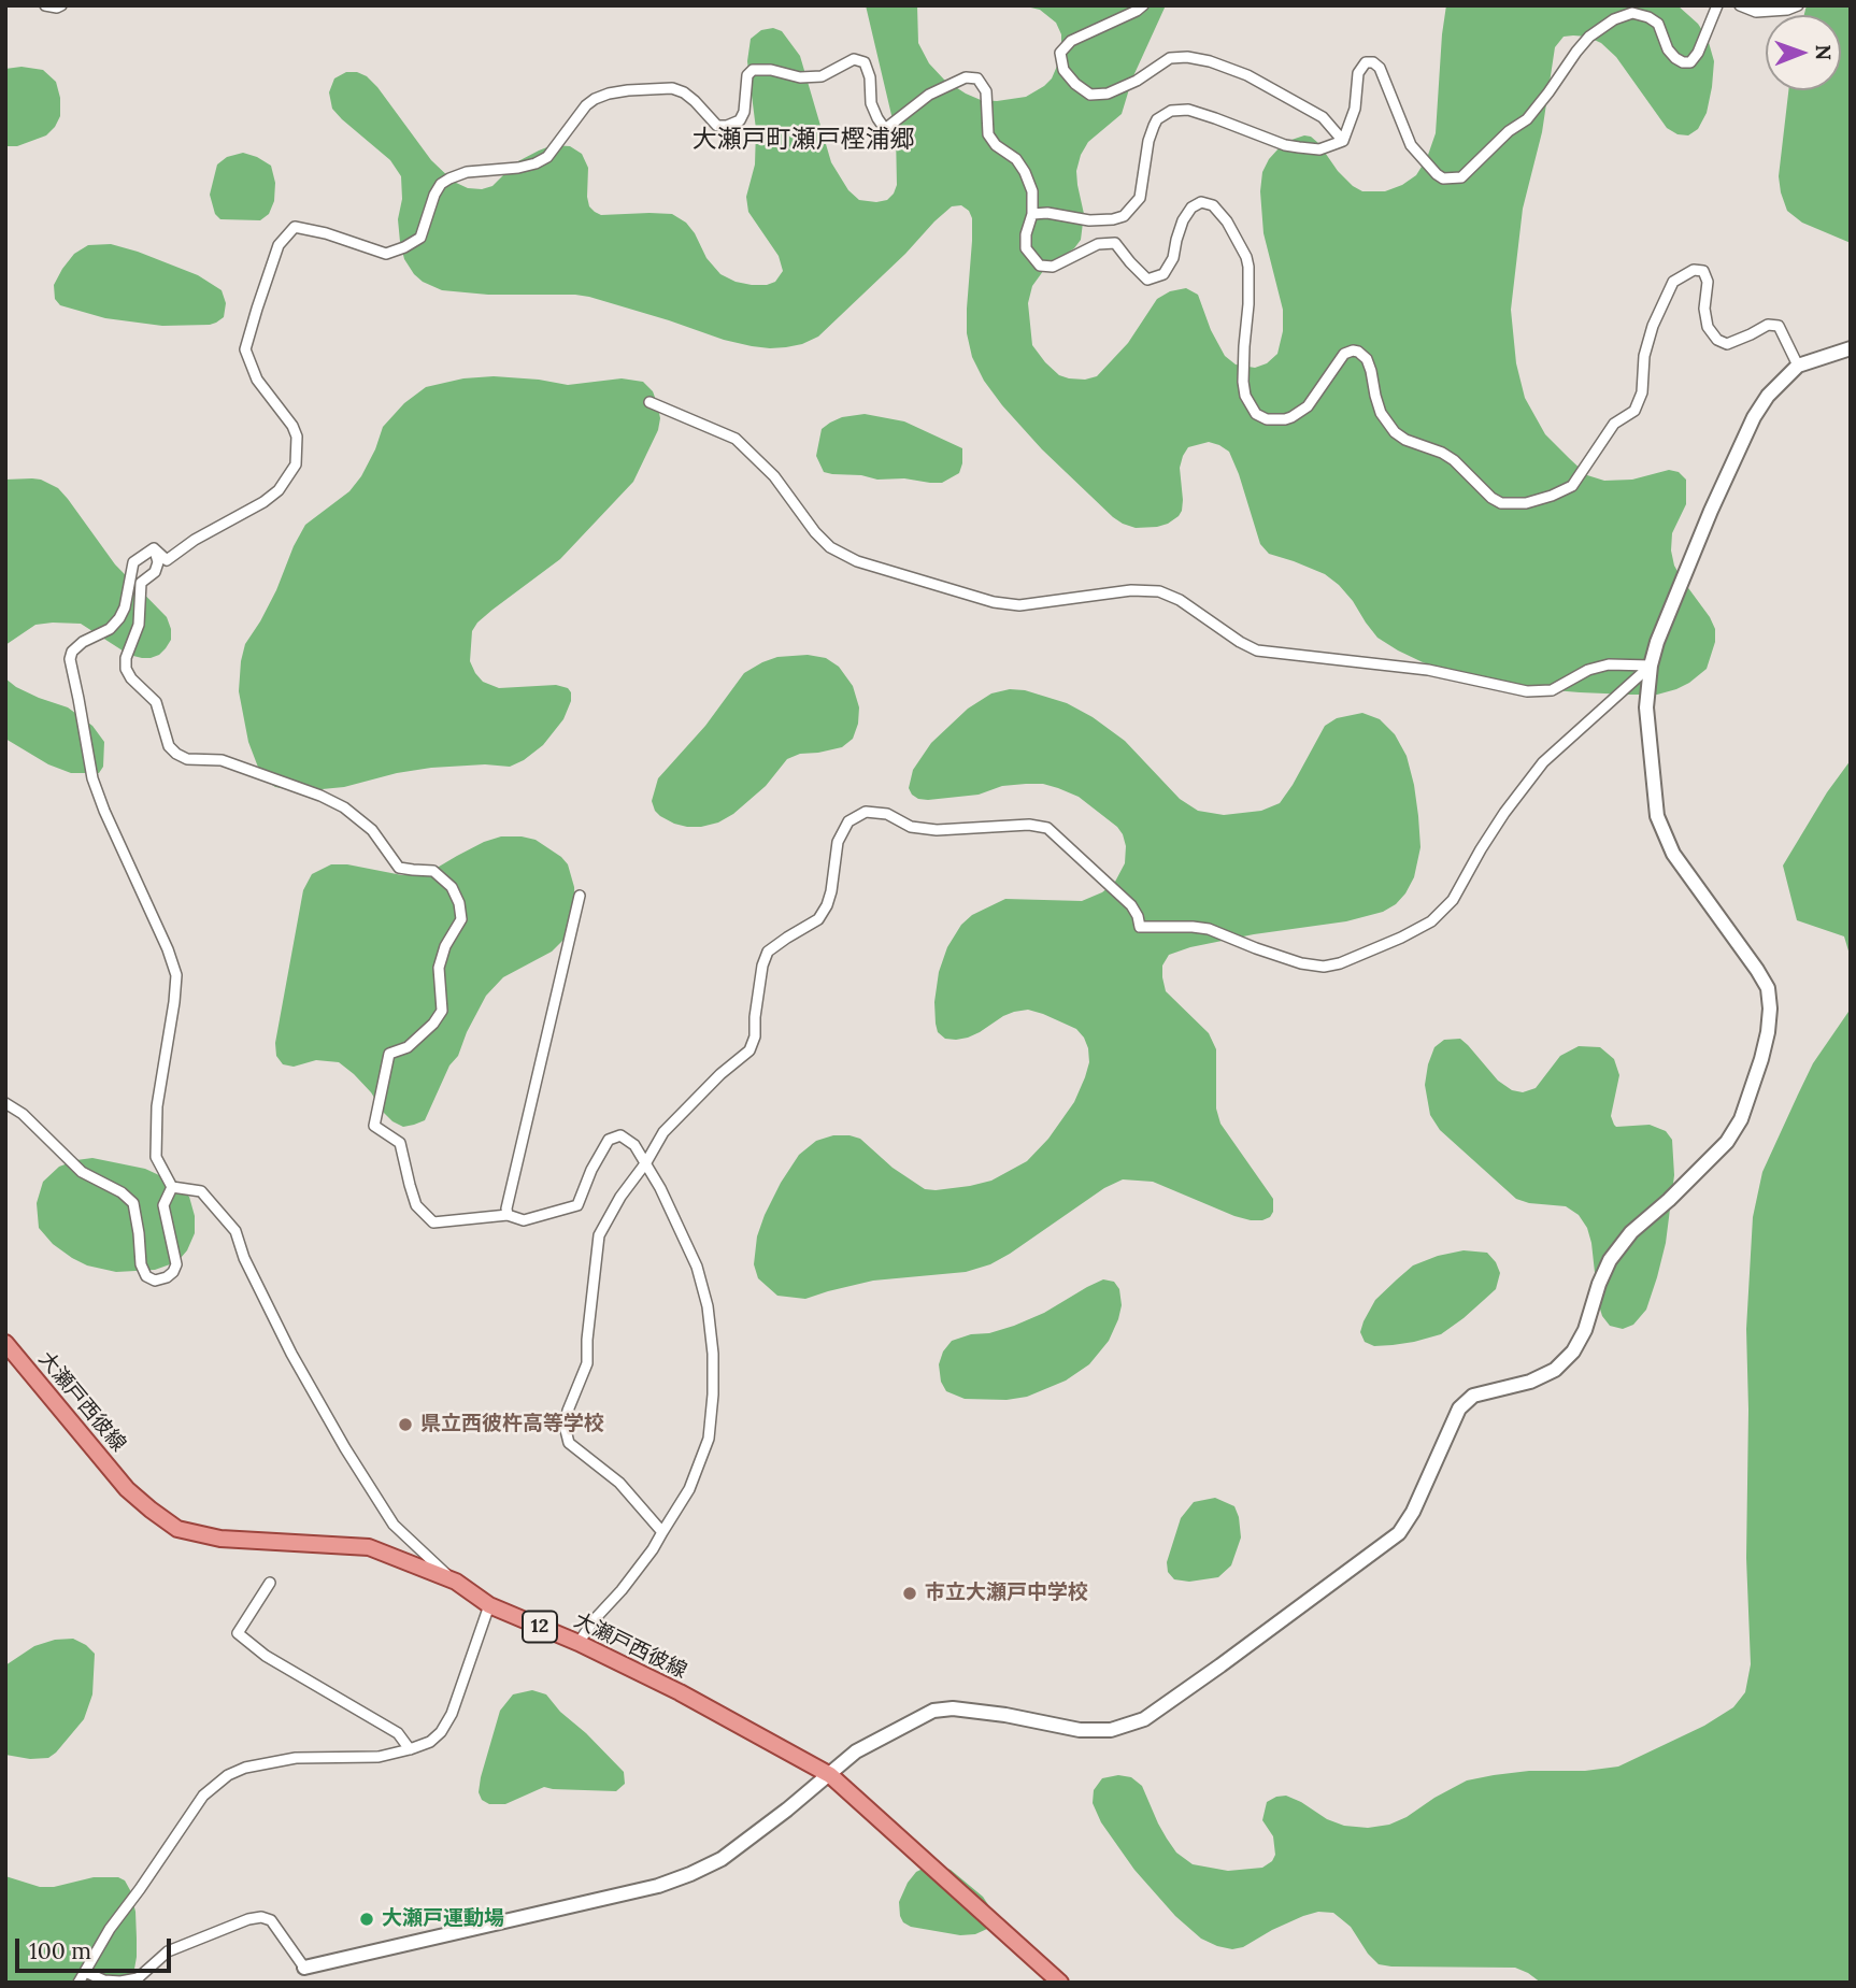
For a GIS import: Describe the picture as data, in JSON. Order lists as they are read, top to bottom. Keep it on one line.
{"streets":{"main road":["大瀬戸西彼線","12"]},"districts":["大瀬戸町瀬戸樫浦郷"],"places":["県立西彼杵高等学校","市立大瀬戸中学校","大瀬戸運動場"],"scale_bar":"100 m","north":"right"}
